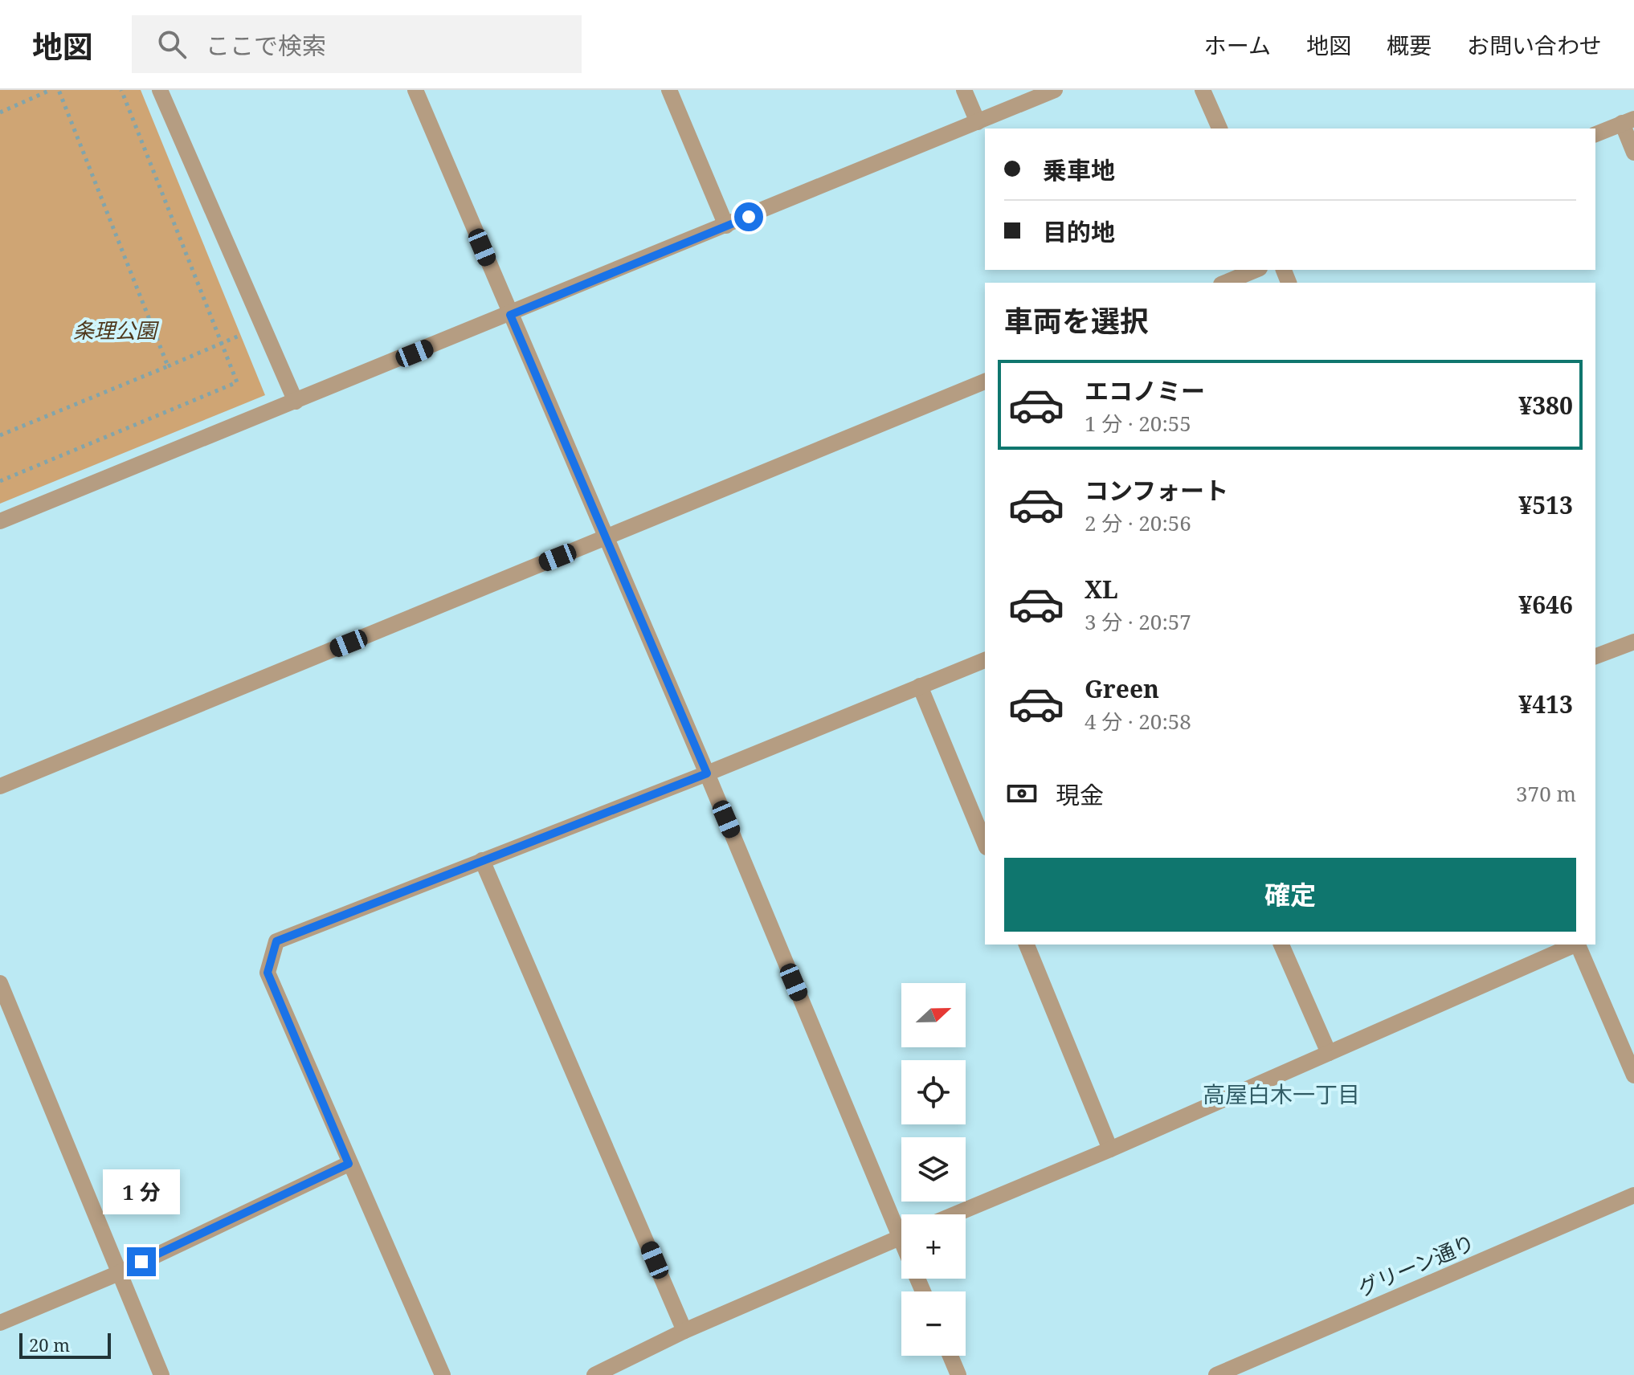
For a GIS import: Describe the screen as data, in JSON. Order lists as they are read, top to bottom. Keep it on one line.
{"streets":{"street":["グリーン通り"]},"districts":["高屋白木一丁目"],"parks":["条理公園"],"scale_bar":"20 m","north":"right","page":{"header":"地図","search":"ここで検索","nav":["ホーム","地図","概要","お問い合わせ"],"banner":["乗車地","目的地"],"heading":"車両を選択","list":[{"name":"エコノミー","note":"1 分 · 20:55","value":"¥380"},{"name":"コンフォート","note":"2 分 · 20:56","value":"¥513"},{"name":"XL","note":"3 分 · 20:57","value":"¥646"},{"name":"Green","note":"4 分 · 20:58","value":"¥413"}],"pay":["現金","370 m"],"buttons":"確定","map_buttons":["+","−"],"bubble":"1 分","scale":"20 m"}}
